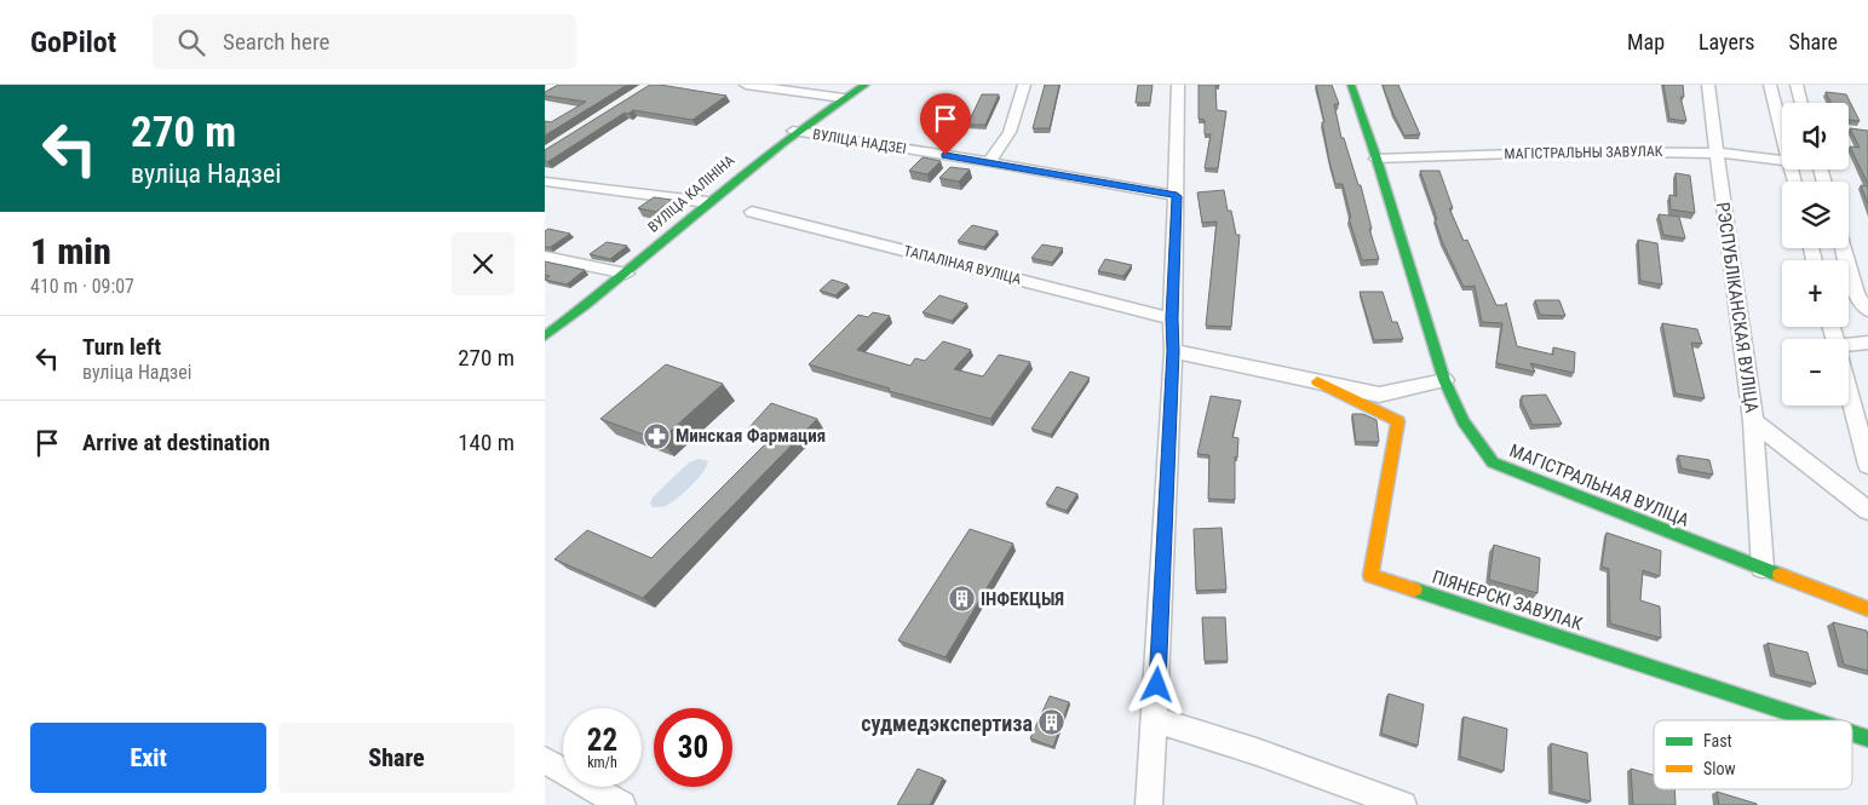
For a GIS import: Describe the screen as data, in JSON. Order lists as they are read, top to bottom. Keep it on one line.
{"streets":{"street":["ВУЛІЦА НАДЗЕІ","МАГІСТРАЛЬНЫ ЗАВУЛАК","ВУЛІЦА КАЛІНІНА","ТАПАЛІНАЯ ВУЛІЦА","РЭСПУБЛІКАНСКАЯ ВУЛІЦА","МАГІСТРАЛЬНАЯ ВУЛІЦА","ПІЯНЕРСКІ ЗАВУЛАК"]},"crossings":[["ВУЛІЦА НАДЗЕІ","ВУЛІЦА КАЛІНІНА"],["МАГІСТРАЛЬНЫ ЗАВУЛАК","РЭСПУБЛІКАНСКАЯ ВУЛІЦА"],["МАГІСТРАЛЬНЫ ЗАВУЛАК","МАГІСТРАЛЬНАЯ ВУЛІЦА"]],"places":{"pharmacy":["Минская Фармация"],"building":["ІНФЕКЦЫЯ","судмедэкспертиза"]},"legend":["Fast","Slow"],"page":{"header":"GoPilot","search":"Search here","nav":["Map","Layers","Share"],"turn":["270 m","вуліца Надзеі"],"map_buttons":["+","−"],"heading":["1 min","410 m · 09:07"],"list":[{"name":"Turn left","note":"вуліца Надзеі","value":"270 m"},{"name":"Arrive at destination","value":"140 m"}],"speed":"22 km/h","limit":"30","buttons":["Exit","Share"]}}
